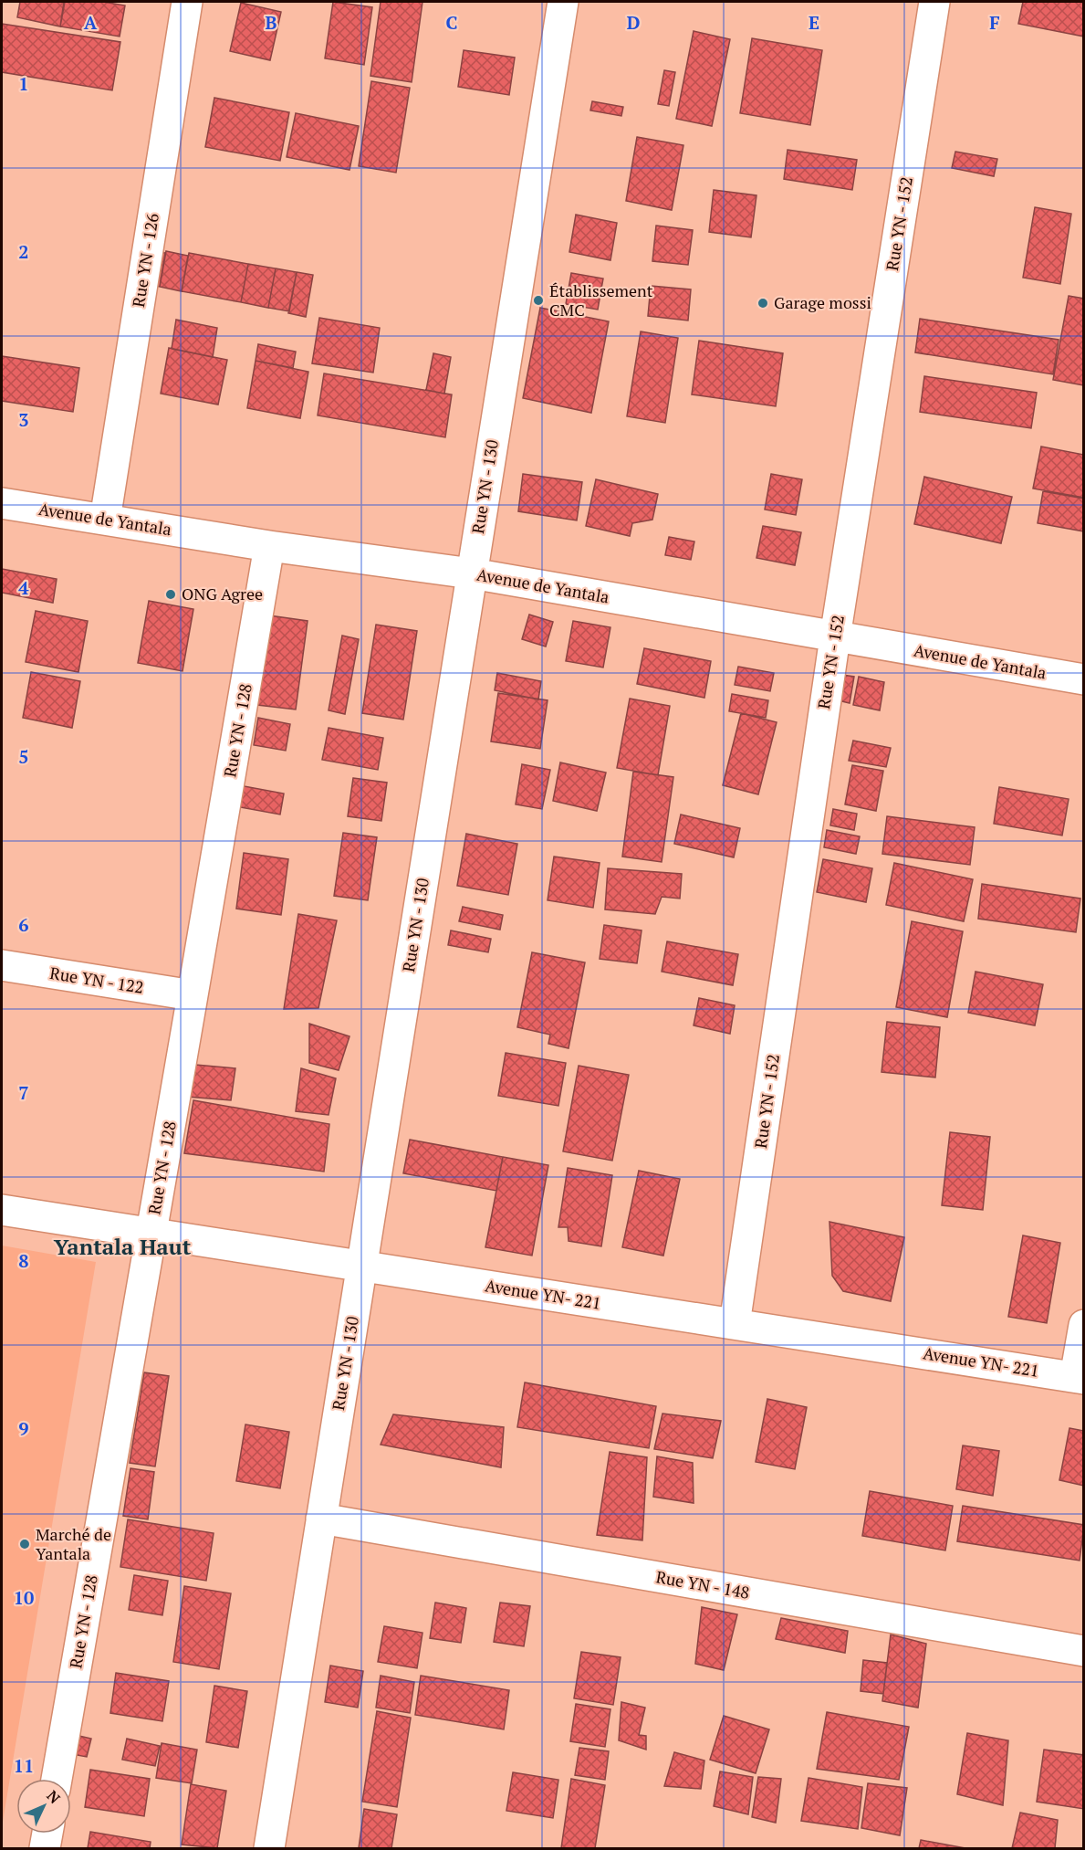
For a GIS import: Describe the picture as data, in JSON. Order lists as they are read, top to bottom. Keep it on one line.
{"streets":{"street":["Rue YN - 152","Rue YN - 126","Rue YN - 130","Avenue de Yantala","Rue YN - 128","Rue YN - 122","Avenue YN- 221","Rue YN - 148"]},"crossings":[["Rue YN - 152","Avenue de Yantala"],["Rue YN - 152","Avenue YN- 221"],["Rue YN - 126","Avenue de Yantala"],["Rue YN - 130","Avenue de Yantala"],["Rue YN - 130","Avenue YN- 221"],["Rue YN - 130","Rue YN - 148"],["Avenue de Yantala","Rue YN - 128"],["Rue YN - 128","Rue YN - 122"],["Rue YN - 128","Avenue YN- 221"]],"districts":["Yantala Haut"],"places":["Établissement CMC","Garage mossi","ONG Agree","Marché de Yantala"],"north":"top right","grid":{"columns":["A","B","C","D","E","F"],"rows":["1","2","3","4","5","6","7","8","9","10","11"]}}
